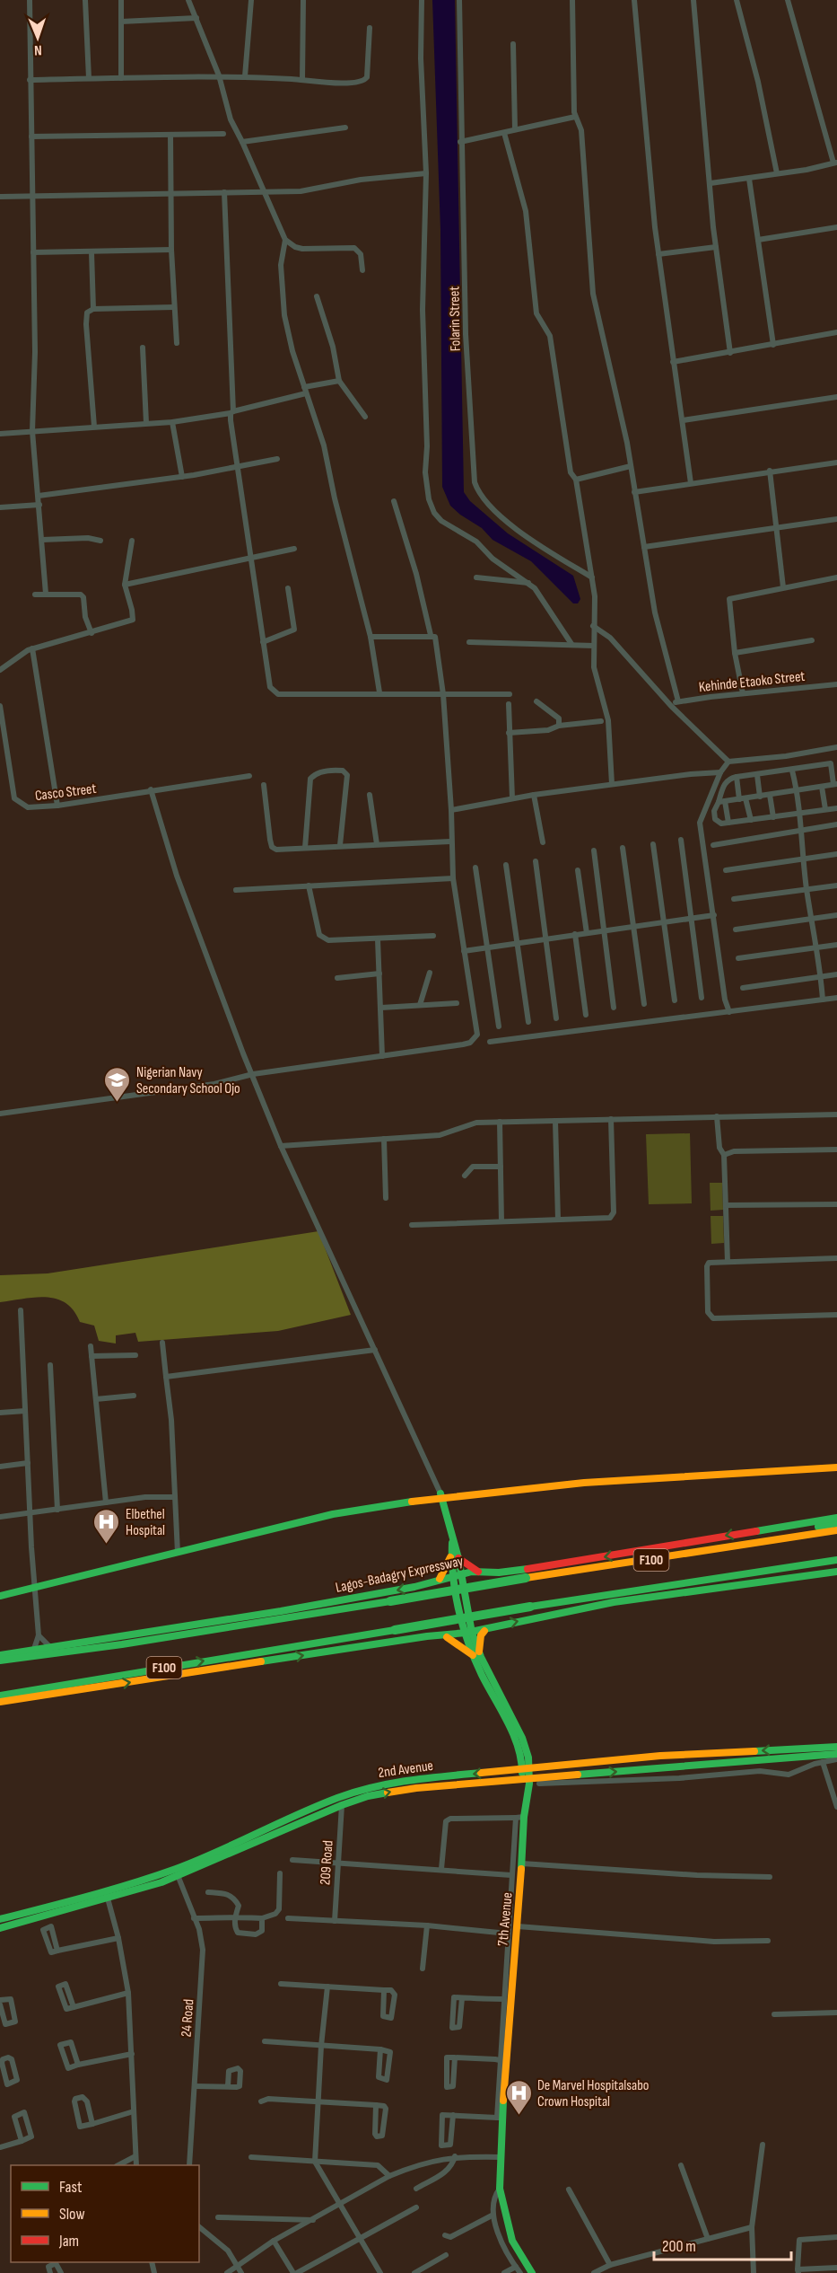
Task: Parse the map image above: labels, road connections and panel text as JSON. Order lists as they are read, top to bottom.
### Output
{
  "streets": {
    "main road": [
      "F100",
      "Lagos-Badagry Expressway",
      "2nd Avenue",
      "7th Avenue"
    ],
    "street": [
      "Folarin Street",
      "Kehinde Etaoko Street",
      "Casco Street",
      "209 Road",
      "24 Road"
    ]
  },
  "crossings": [
    ["2nd Avenue", "209 Road"],
    ["2nd Avenue", "7th Avenue"],
    ["2nd Avenue", "24 Road"]
  ],
  "places": {
    "school or university": ["Nigerian Navy Secondary School Ojo"],
    "hospital": ["Elbethel Hospital", "De Marvel Hospitalsabo Crown Hospital"]
  },
  "legend": ["Fast", "Slow", "Jam"],
  "scale_bar": "200 m",
  "north": "bottom"
}
